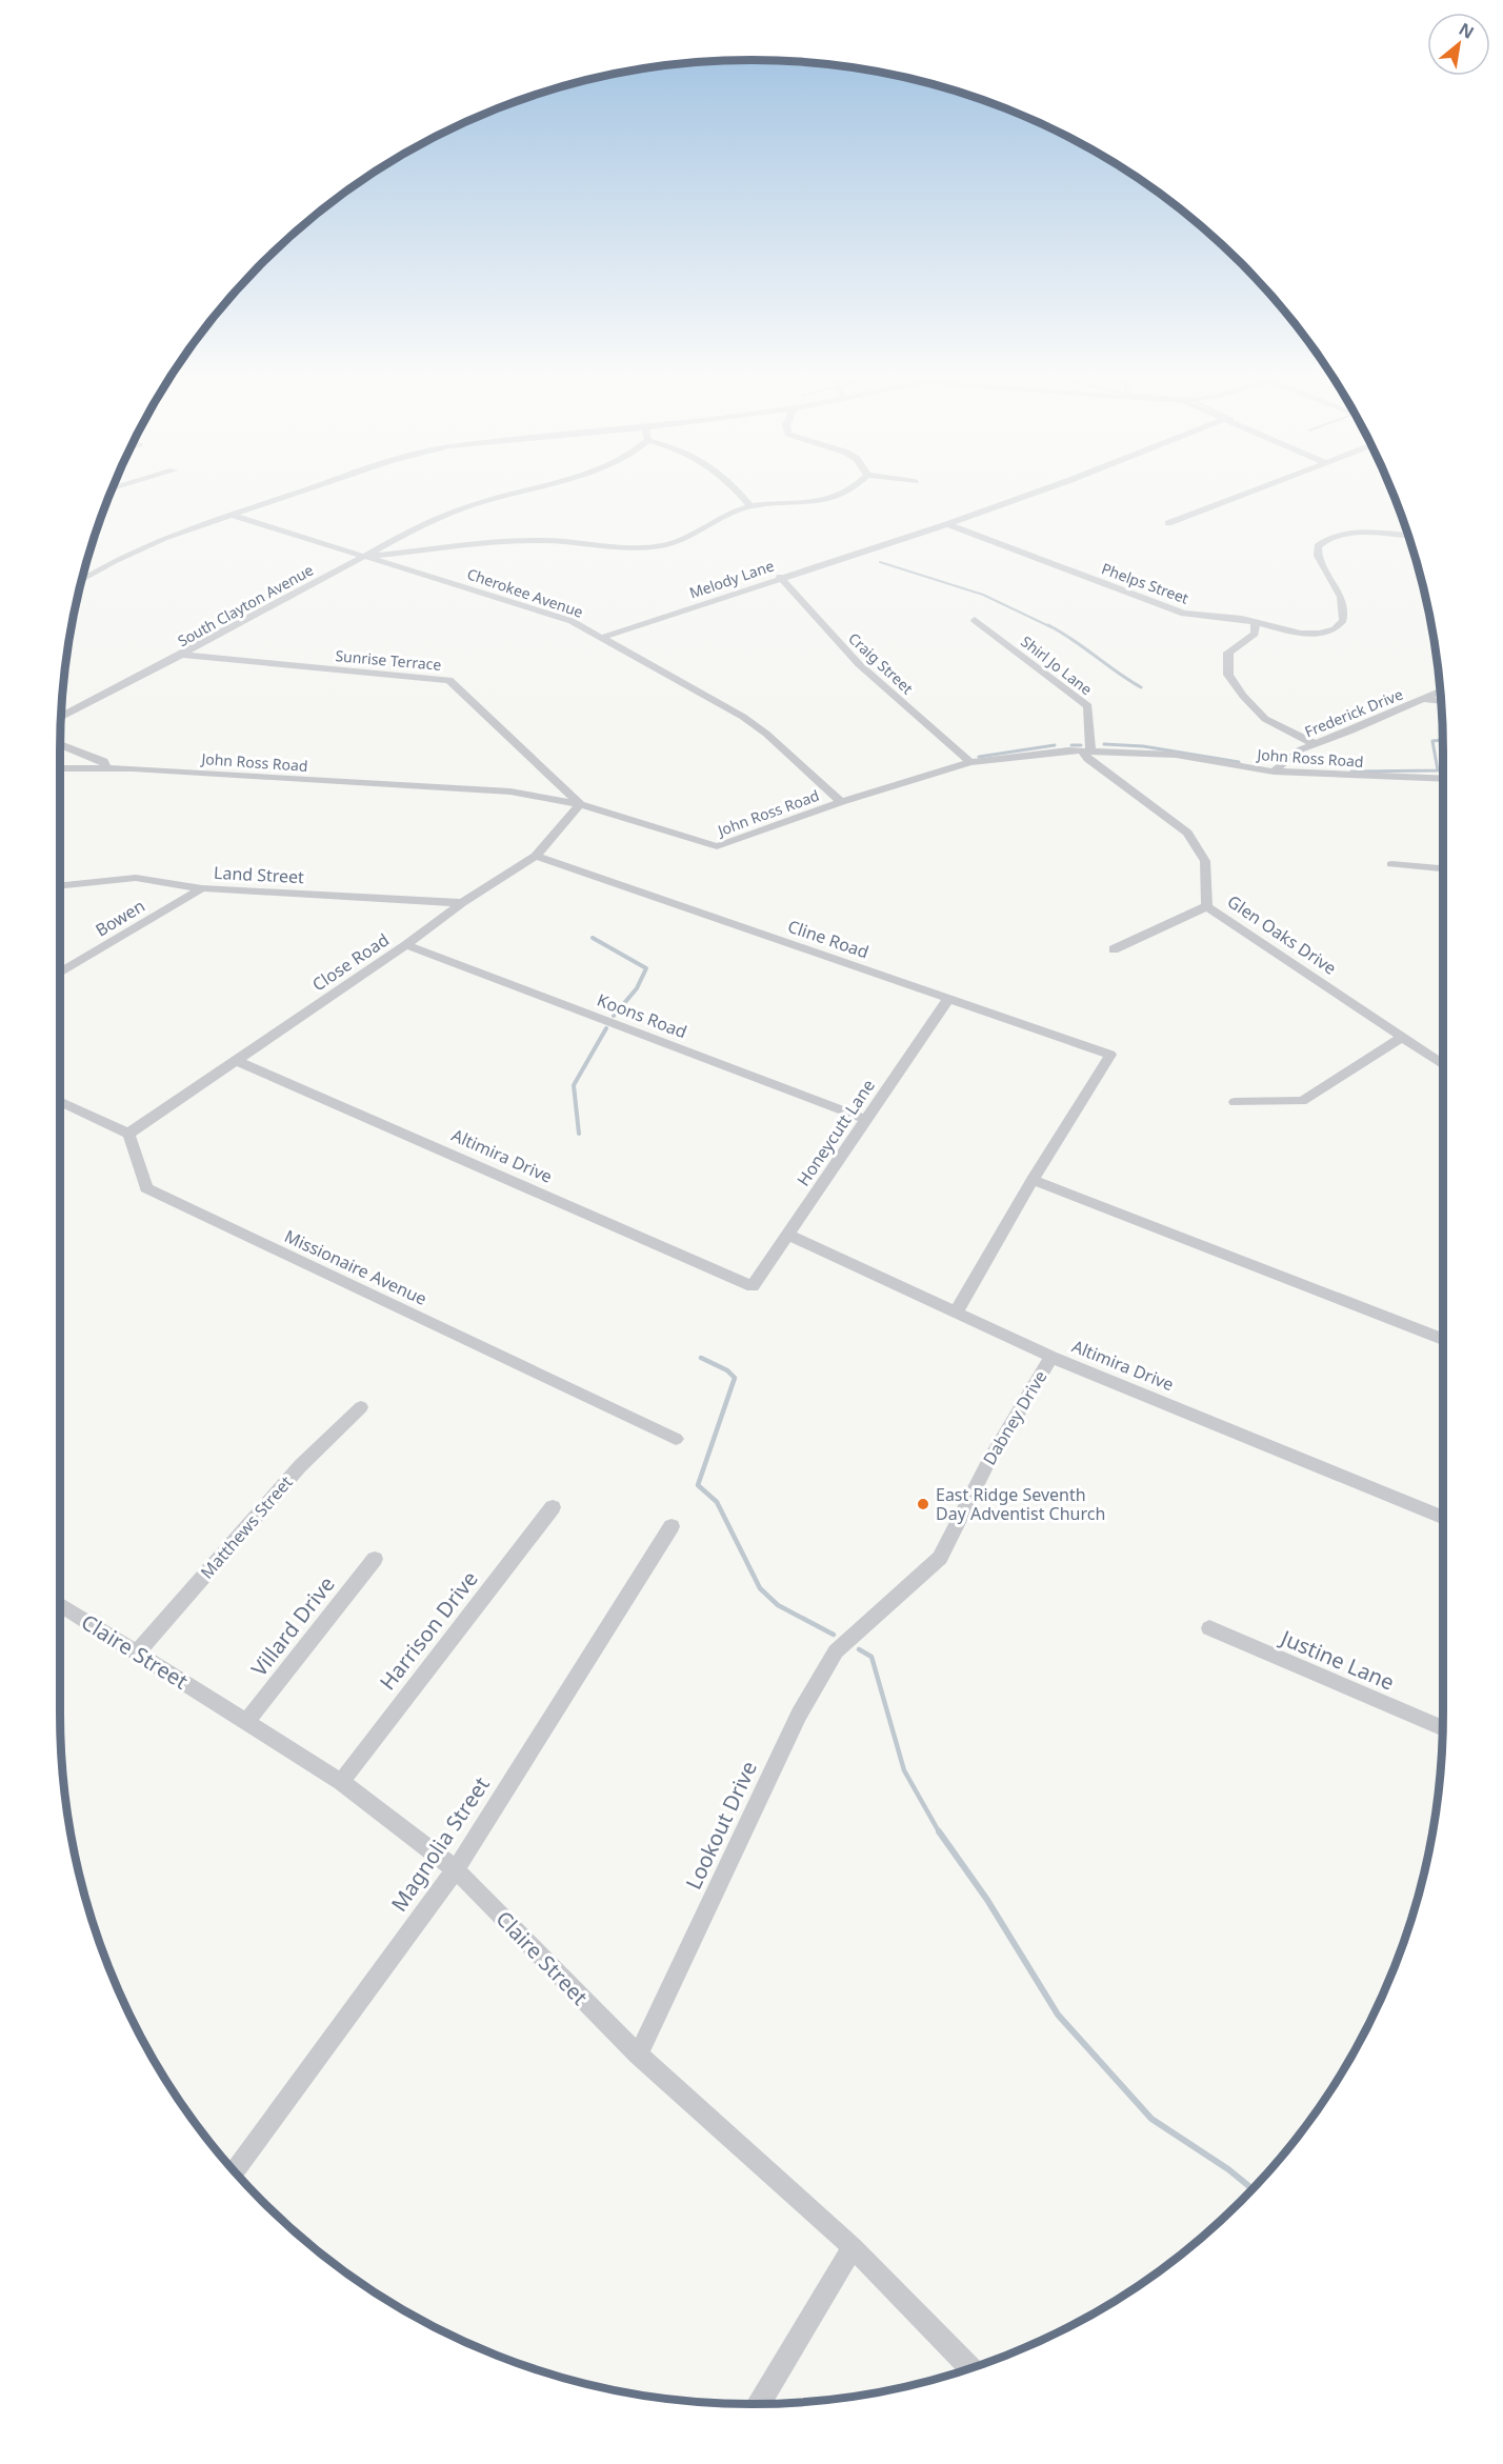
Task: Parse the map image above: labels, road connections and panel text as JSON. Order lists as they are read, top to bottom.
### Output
{
  "streets": {
    "street": [
      "Melody Lane",
      "Phelps Street",
      "Cherokee Avenue",
      "South Clayton Avenue",
      "Sunrise Terrace",
      "Craig Street",
      "Shirl Jo Lane",
      "Frederick Drive",
      "John Ross Road",
      "Land Street",
      "Bowen",
      "Glen Oaks Drive",
      "Cline Road",
      "Close Road",
      "Koons Road",
      "Honeycutt Lane",
      "Altimira Drive",
      "Missionaire Avenue",
      "Dabney Drive",
      "Matthews Street",
      "Villard Drive",
      "Harrison Drive",
      "Claire Street",
      "Justine Lane",
      "Lookout Drive",
      "Magnolia Street"
    ]
  },
  "crossings": [
    ["Melody Lane", "Phelps Street"],
    ["Melody Lane", "Cherokee Avenue"],
    ["Melody Lane", "Craig Street"],
    ["Cherokee Avenue", "South Clayton Avenue"],
    ["Cherokee Avenue", "John Ross Road"],
    ["South Clayton Avenue", "Sunrise Terrace"],
    ["Sunrise Terrace", "John Ross Road"],
    ["Sunrise Terrace", "Close Road"],
    ["Craig Street", "John Ross Road"],
    ["Shirl Jo Lane", "John Ross Road"],
    ["Shirl Jo Lane", "Glen Oaks Drive"],
    ["Frederick Drive", "John Ross Road"],
    ["John Ross Road", "Glen Oaks Drive"],
    ["John Ross Road", "Close Road"],
    ["Land Street", "Bowen"],
    ["Land Street", "Close Road"],
    ["Cline Road", "Close Road"],
    ["Cline Road", "Honeycutt Lane"],
    ["Close Road", "Koons Road"],
    ["Close Road", "Altimira Drive"],
    ["Close Road", "Missionaire Avenue"],
    ["Koons Road", "Honeycutt Lane"],
    ["Honeycutt Lane", "Altimira Drive"],
    ["Altimira Drive", "Dabney Drive"],
    ["Dabney Drive", "Lookout Drive"],
    ["Matthews Street", "Claire Street"],
    ["Villard Drive", "Claire Street"],
    ["Harrison Drive", "Claire Street"],
    ["Claire Street", "Lookout Drive"],
    ["Claire Street", "Magnolia Street"]
  ],
  "places": ["East Ridge Seventh Day Adventist Church"],
  "north": "top right"
}
